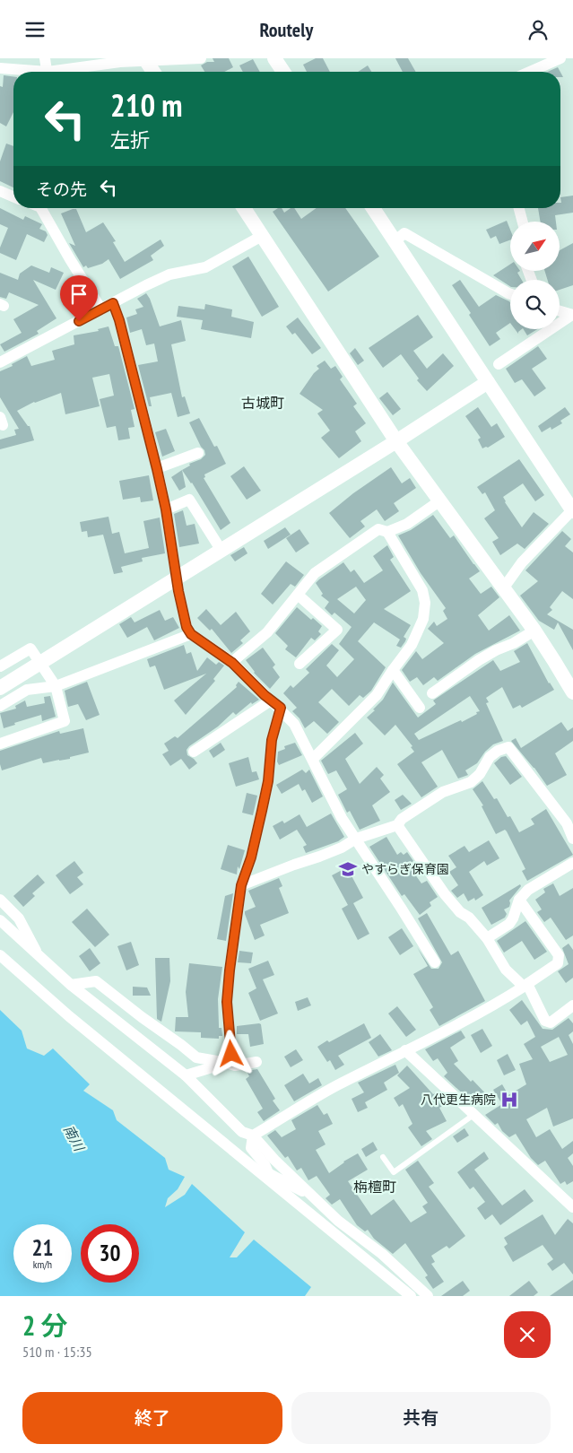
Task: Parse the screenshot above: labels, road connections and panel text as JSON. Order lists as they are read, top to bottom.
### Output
{
  "districts": ["古城町", "栴檀町"],
  "water": ["南川"],
  "places": {
    "school or university": ["やすらぎ保育園"],
    "hospital": ["八代更生病院"]
  },
  "north": "top right",
  "page": {
    "header": "Routely",
    "turn": ["210 m", "左折"],
    "then": "その先",
    "speed": "21 km/h",
    "limit": "30",
    "heading": ["2 分", "510 m · 15:35"],
    "buttons": ["終了", "共有"]
  }
}
